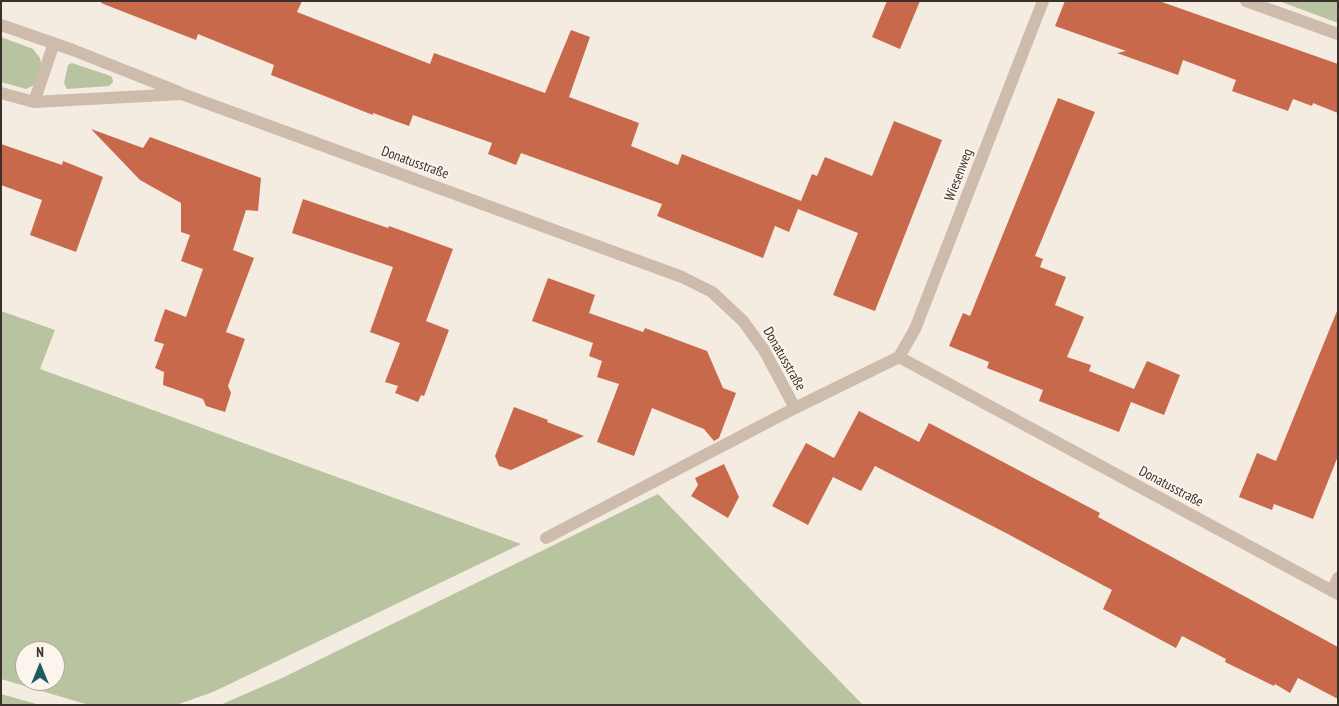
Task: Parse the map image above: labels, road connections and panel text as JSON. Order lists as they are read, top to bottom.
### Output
{
  "streets": {
    "street": ["Donatusstraße", "Wiesenweg"]
  },
  "crossings": [
    ["Donatusstraße", "Wiesenweg"]
  ],
  "north": "top"
}
